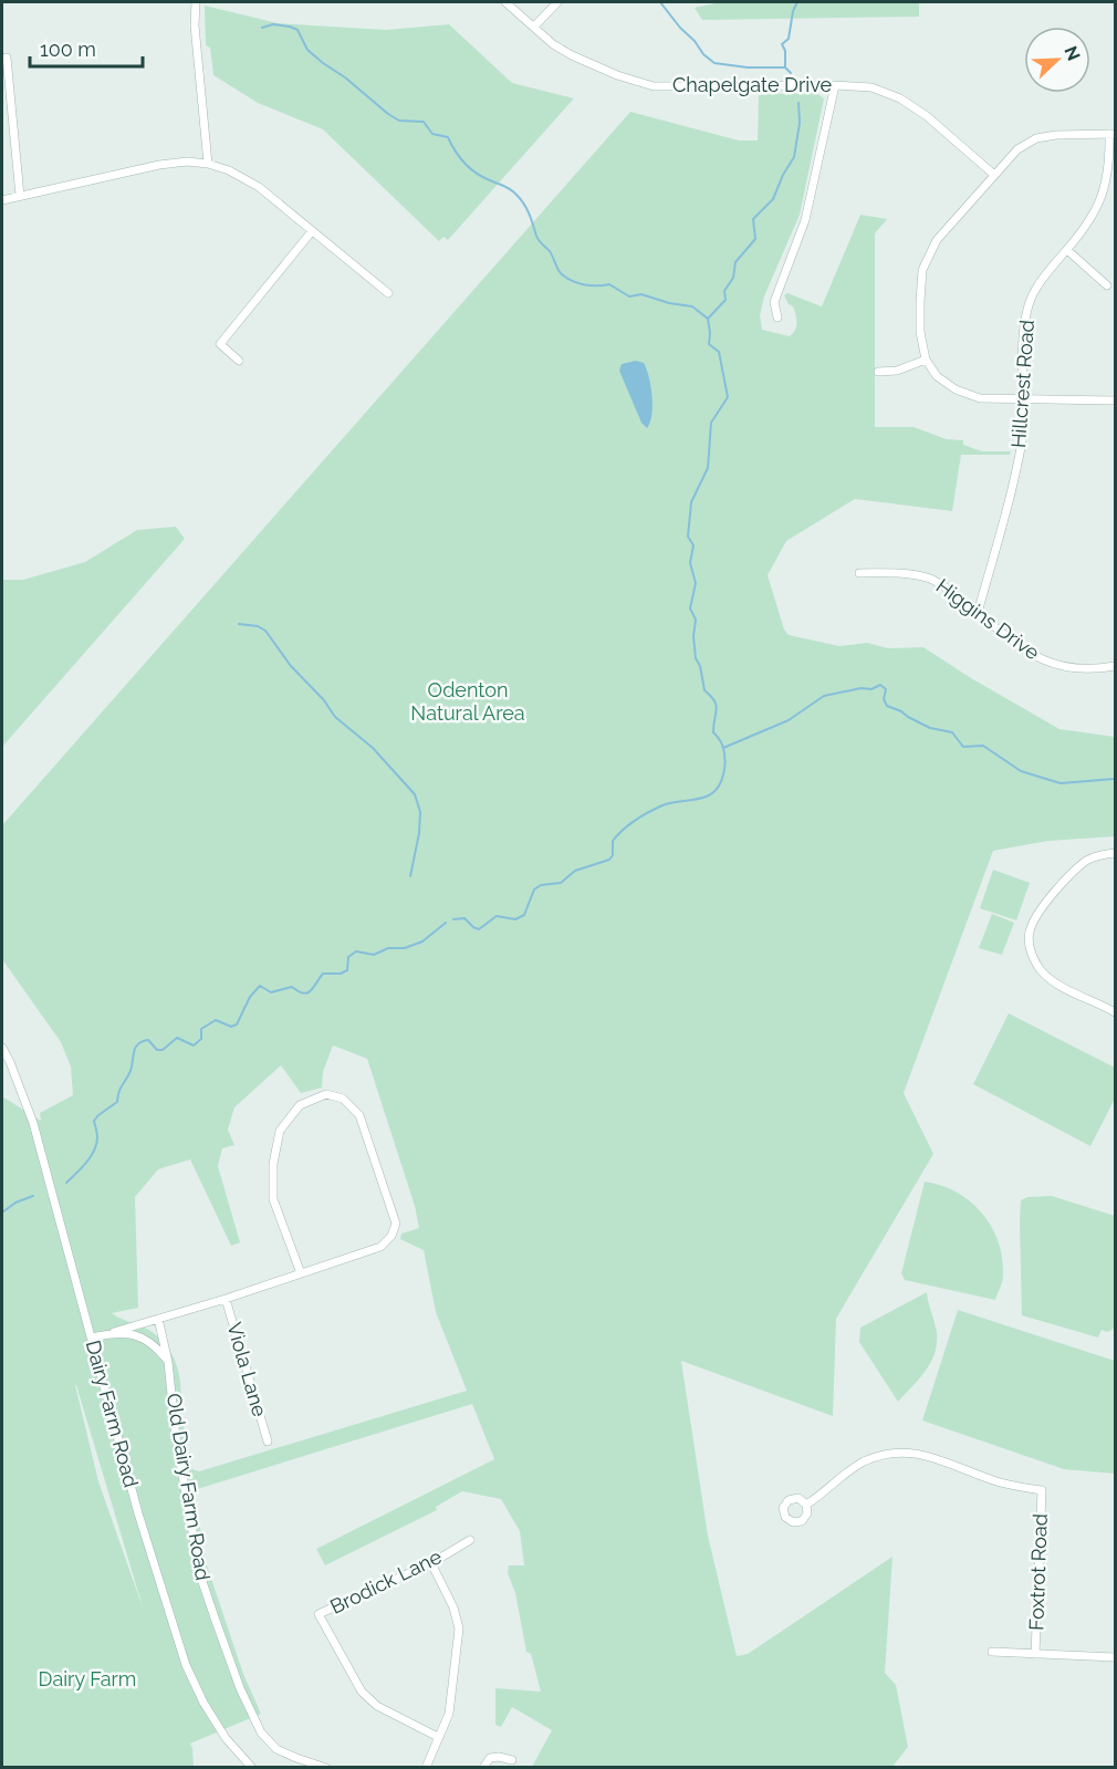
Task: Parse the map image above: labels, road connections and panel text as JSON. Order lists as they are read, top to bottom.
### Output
{
  "streets": {
    "street": [
      "Chapelgate Drive",
      "Hillcrest Road",
      "Higgins Drive",
      "Viola Lane",
      "Dairy Farm Road",
      "Old Dairy Farm Road",
      "Foxtrot Road",
      "Brodick Lane"
    ]
  },
  "crossings": [
    ["Hillcrest Road", "Higgins Drive"]
  ],
  "parks": ["Odenton Natural Area", "Dairy Farm"],
  "scale_bar": "100 m",
  "north": "top right"
}
